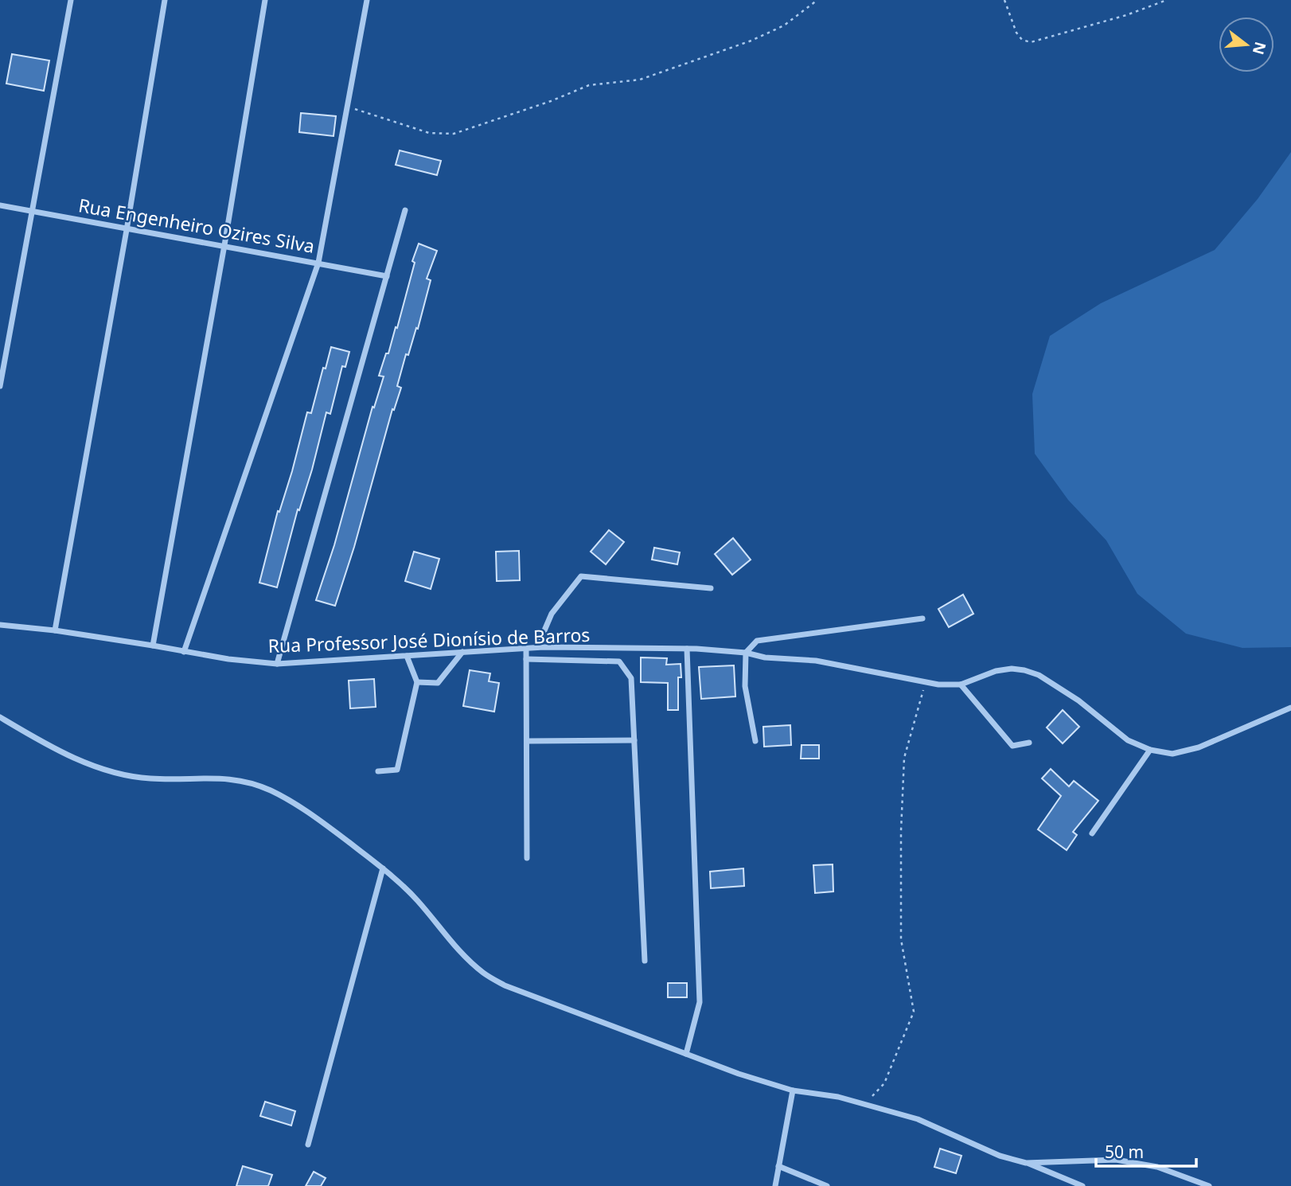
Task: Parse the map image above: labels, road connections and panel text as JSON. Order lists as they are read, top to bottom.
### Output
{
  "streets": {
    "street": ["Rua Engenheiro Ozires Silva", "Rua Professor José Dionísio de Barros"]
  },
  "scale_bar": "50 m",
  "north": "right"
}
